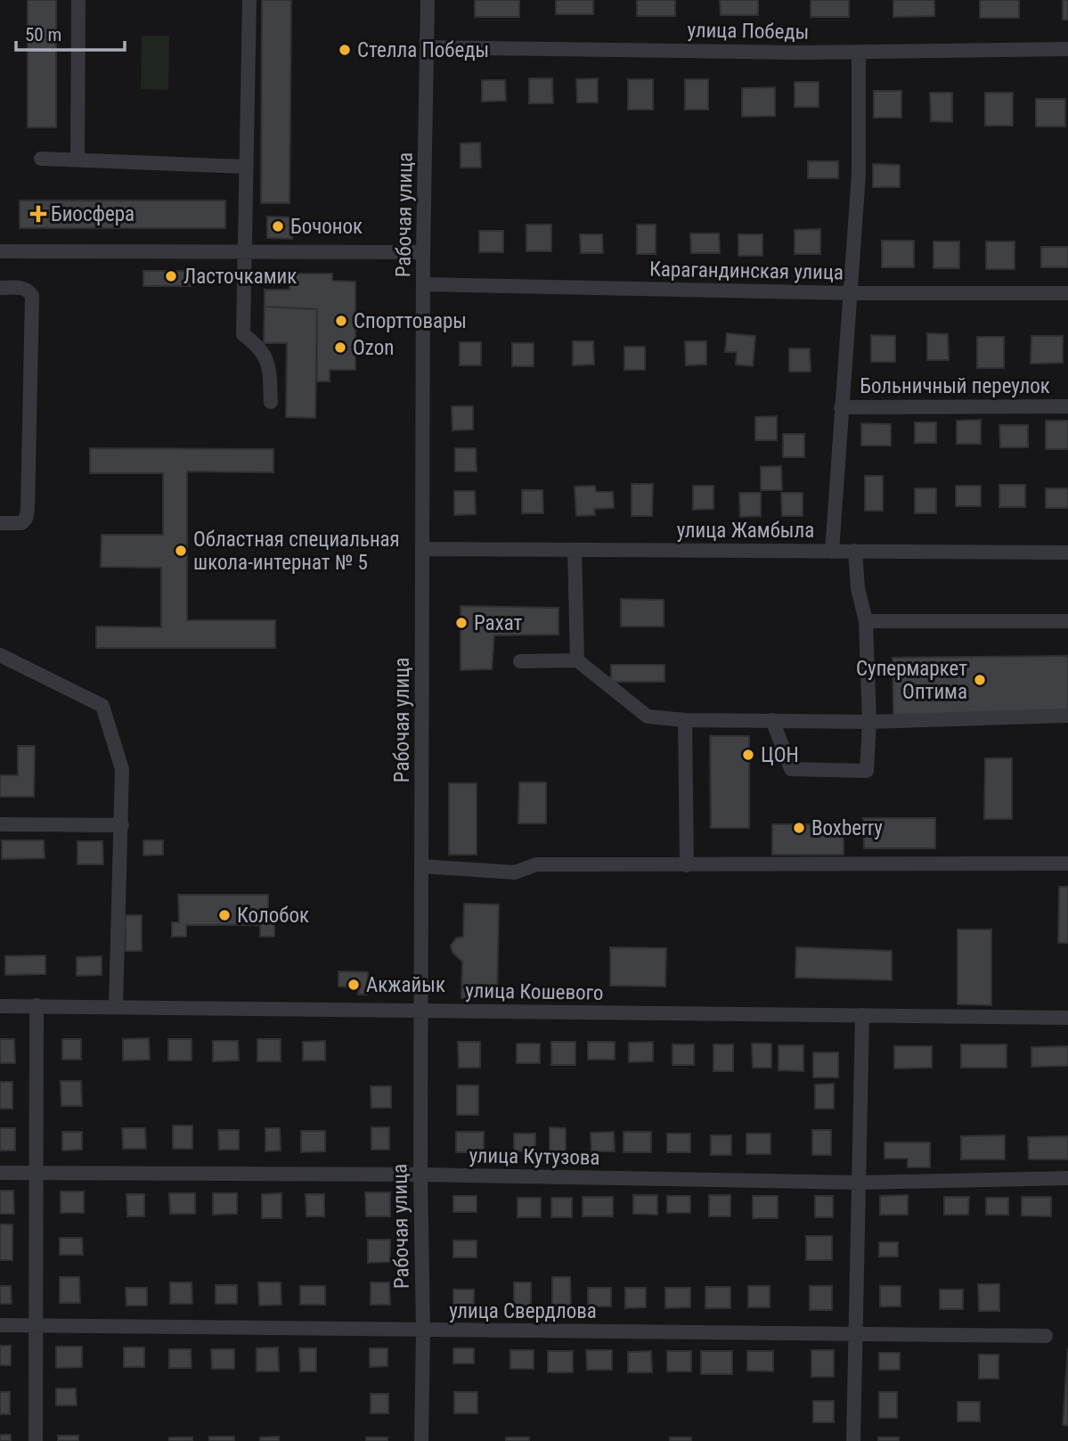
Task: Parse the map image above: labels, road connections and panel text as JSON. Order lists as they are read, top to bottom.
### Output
{
  "streets": {
    "street": [
      "улица Победы",
      "Рабочая улица",
      "Карагандинская улица",
      "Больничный переулок",
      "улица Жамбыла",
      "улица Кошевого",
      "улица Кутузова",
      "улица Свердлова"
    ]
  },
  "crossings": [
    ["улица Победы", "Рабочая улица"],
    ["Рабочая улица", "Карагандинская улица"],
    ["Рабочая улица", "улица Жамбыла"],
    ["Рабочая улица", "улица Кошевого"],
    ["Рабочая улица", "улица Кутузова"],
    ["Рабочая улица", "улица Свердлова"]
  ],
  "places": {
    "other": [
      "Стелла Победы",
      "Бочонок",
      "Ласточкамик",
      "Спорттовары",
      "Ozon",
      "Областная специальная школа-интернат № 5",
      "Рахат",
      "Супермаркет Оптима",
      "ЦОН",
      "Boxberry",
      "Колобок",
      "Акжайык"
    ],
    "health": ["Биосфера"]
  },
  "scale_bar": "50 m"
}
